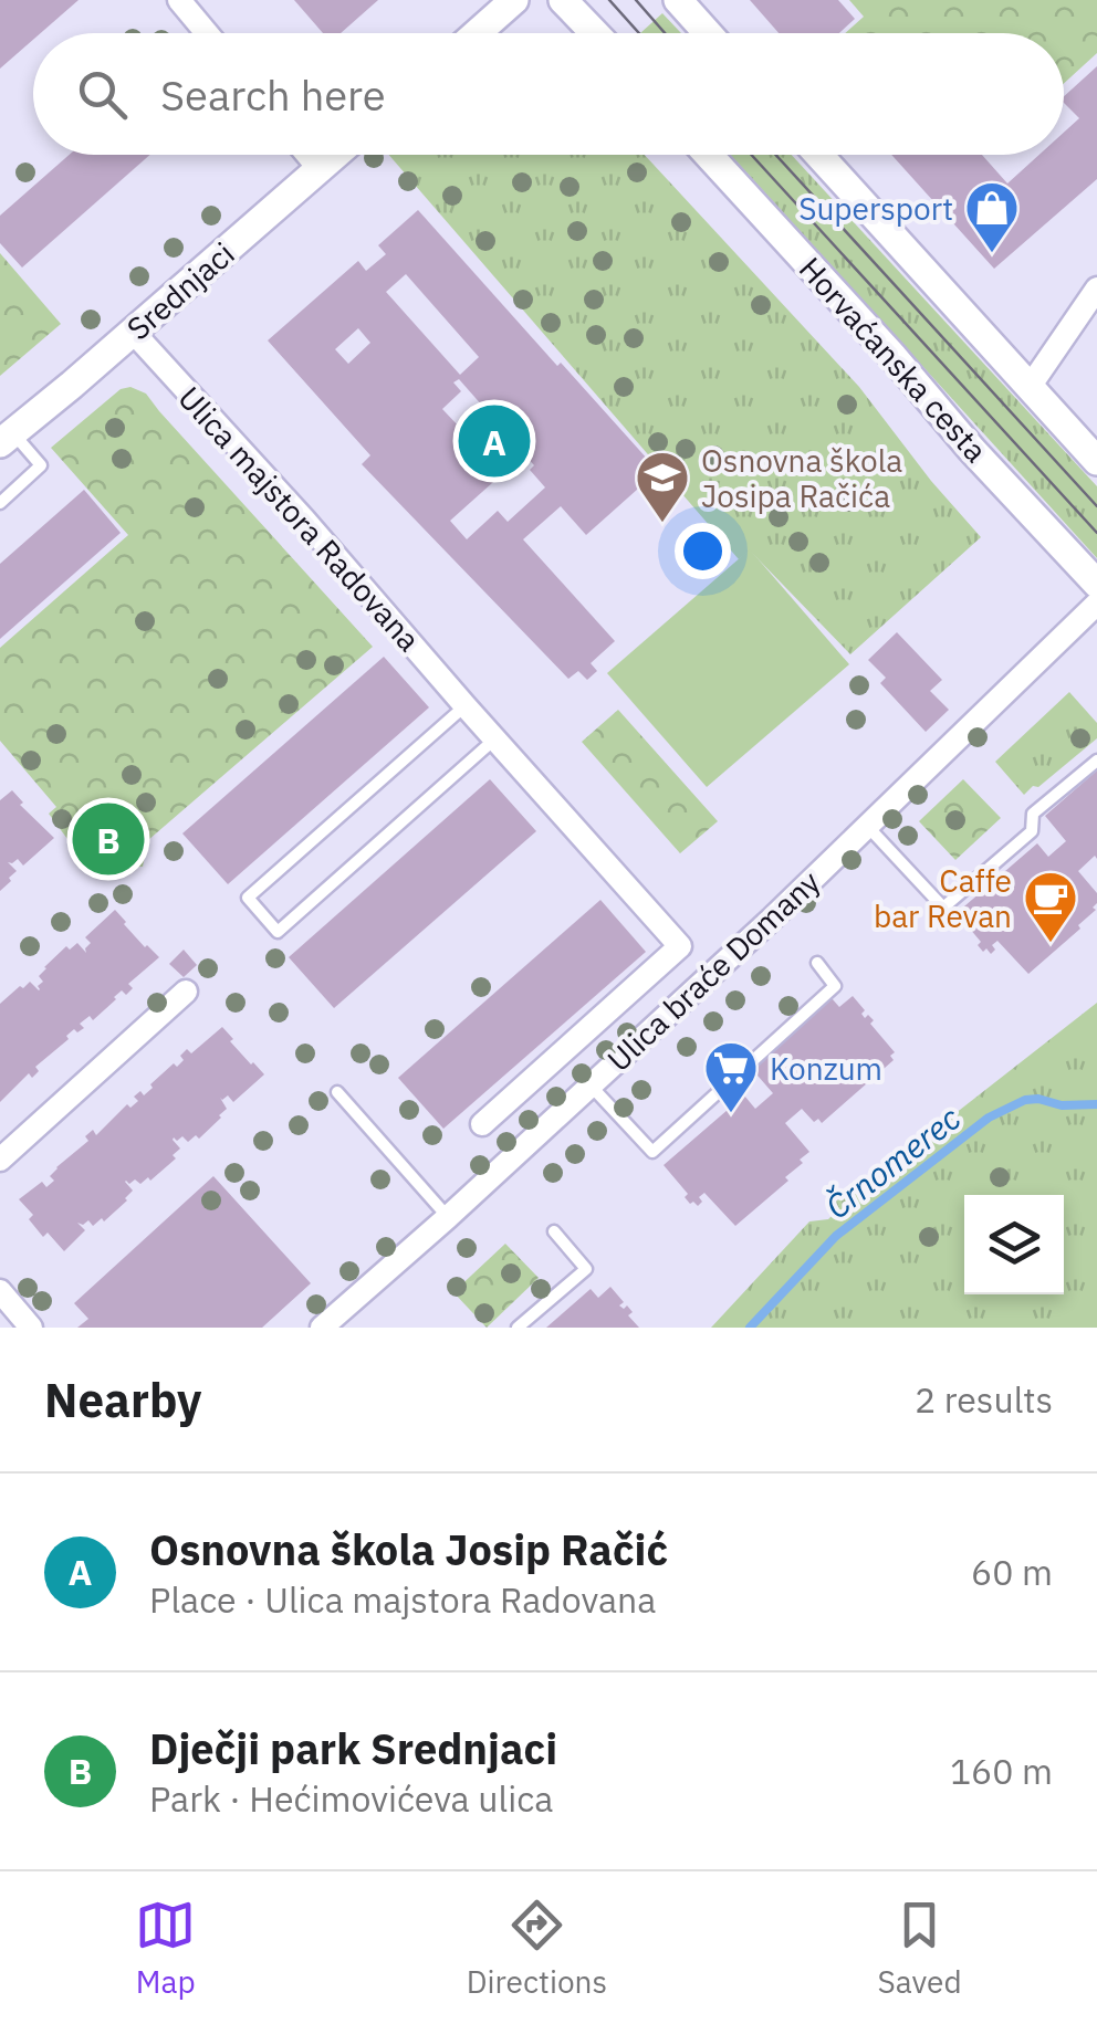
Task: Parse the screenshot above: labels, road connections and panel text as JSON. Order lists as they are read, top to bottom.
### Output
{
  "streets": {
    "street": [
      "Srednjaci",
      "Horvaćanska cesta",
      "Ulica majstora Radovana",
      "Ulica braće Domany"
    ]
  },
  "crossings": [
    ["Srednjaci", "Ulica majstora Radovana"]
  ],
  "water": ["Črnomerec"],
  "places": {
    "shop": ["Supersport"],
    "school or university": ["Osnovna škola Josipa Račića"],
    "cafe": ["Caffe bar Revan"],
    "supermarket": ["Konzum"]
  },
  "page": {
    "search": "Search here",
    "pins": ["A", "B"],
    "heading": ["Nearby", "2 results"],
    "list": [
      {
        "mark": "A",
        "name": "Osnovna škola Josip Račić",
        "note": "Place · Ulica majstora Radovana",
        "value": "60 m"
      },
      {
        "mark": "B",
        "name": "Dječji park Srednjaci",
        "note": "Park · Hećimovićeva ulica",
        "value": "160 m"
      }
    ],
    "nav": ["Map", "Directions", "Saved"]
  }
}
